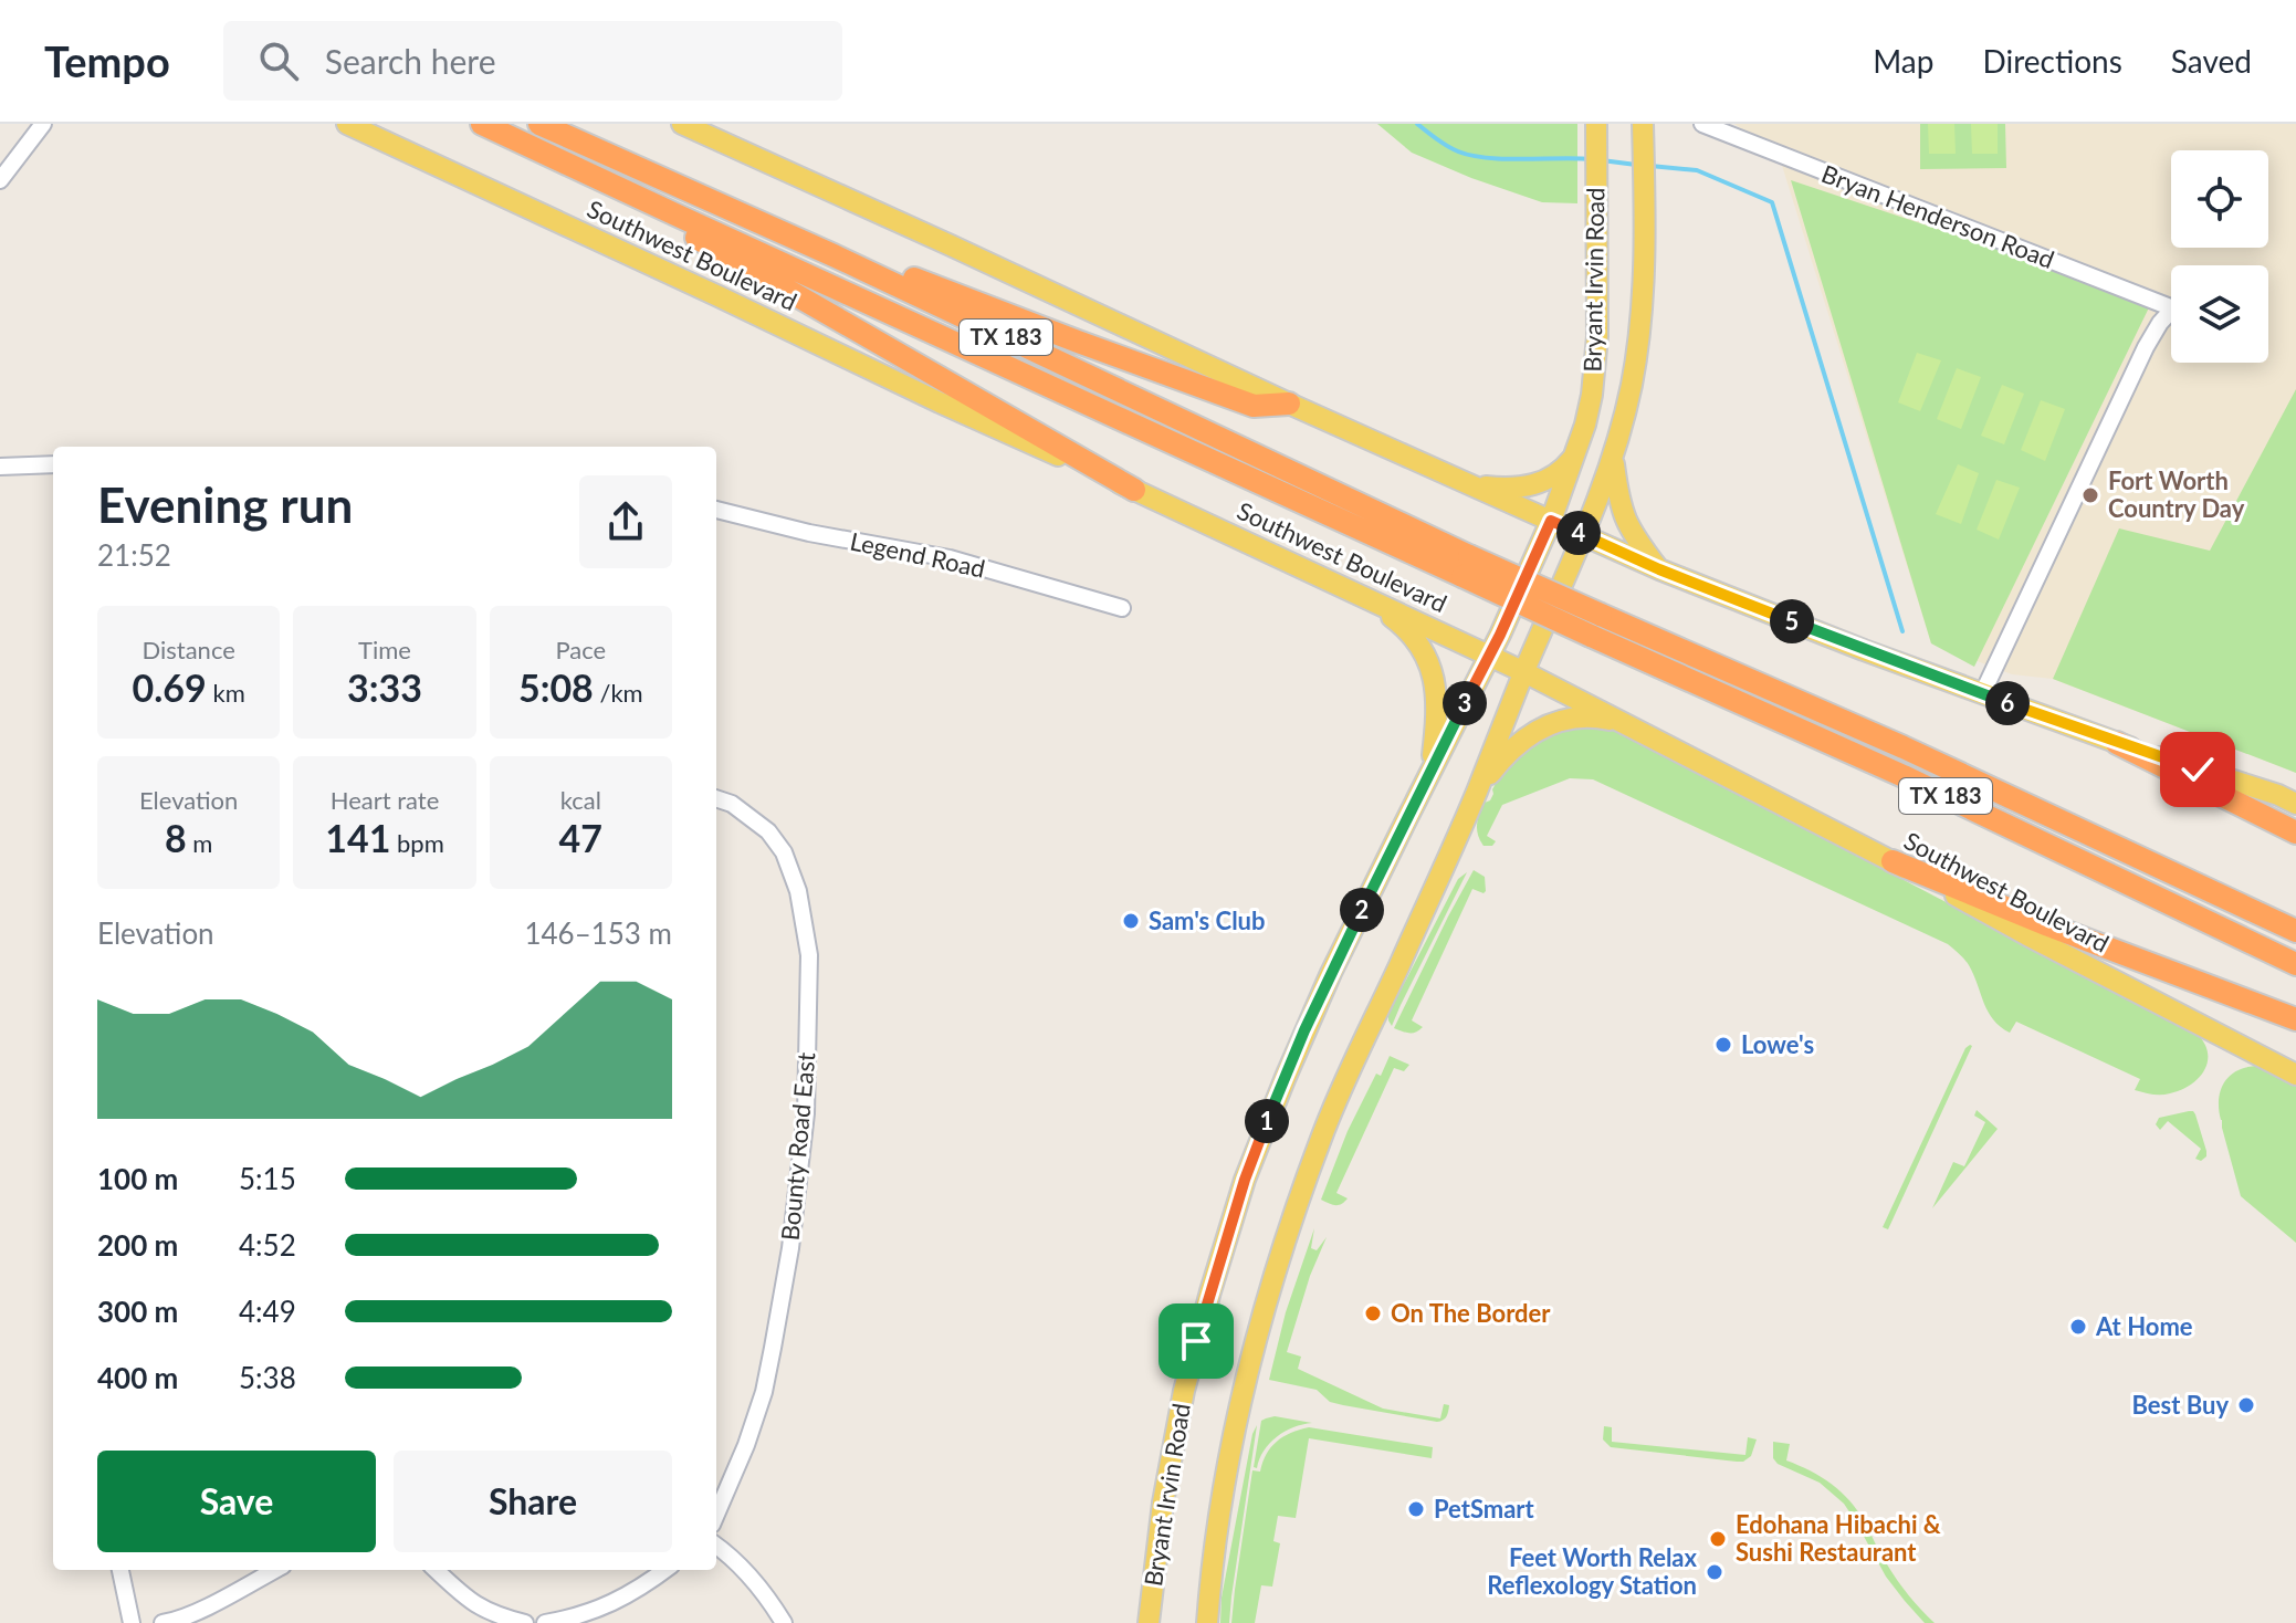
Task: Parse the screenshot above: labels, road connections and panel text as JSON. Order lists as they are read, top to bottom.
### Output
{
  "streets": {
    "highway": ["Southwest Boulevard", "TX 183"],
    "main road": ["Bryant Irvin Road"],
    "street": ["Bryan Henderson Road", "Legend Road", "Bounty Road East"]
  },
  "crossings": [
    ["Southwest Boulevard", "Bryant Irvin Road"]
  ],
  "places": [
    "Fort Worth Country Day",
    "Sam's Club",
    "Lowe's",
    "On The Border",
    "At Home",
    "Best Buy",
    "PetSmart",
    "Edohana Hibachi & Sushi Restaurant",
    "Feet Worth Relax Reflexology Station"
  ],
  "page": {
    "header": "Tempo",
    "search": "Search here",
    "nav": ["Map", "Directions", "Saved"],
    "heading": ["Evening run", "21:52"],
    "pins": [
      "4",
      "5",
      "3",
      "6",
      "2",
      "1"
    ],
    "stats": [
      ["Distance", "0.69 km"],
      ["Time", "3:33"],
      ["Pace", "5:08 /km"],
      ["Elevation", "8 m"],
      ["Heart rate", "141 bpm"],
      ["kcal", "47"]
    ],
    "chart": ["Elevation", "146–153 m"],
    "list": [
      {
        "name": "100 m",
        "note": "5:15"
      },
      {
        "name": "200 m",
        "note": "4:52"
      },
      {
        "name": "300 m",
        "note": "4:49"
      },
      {
        "name": "400 m",
        "note": "5:38"
      }
    ],
    "buttons": ["Save", "Share"]
  }
}
